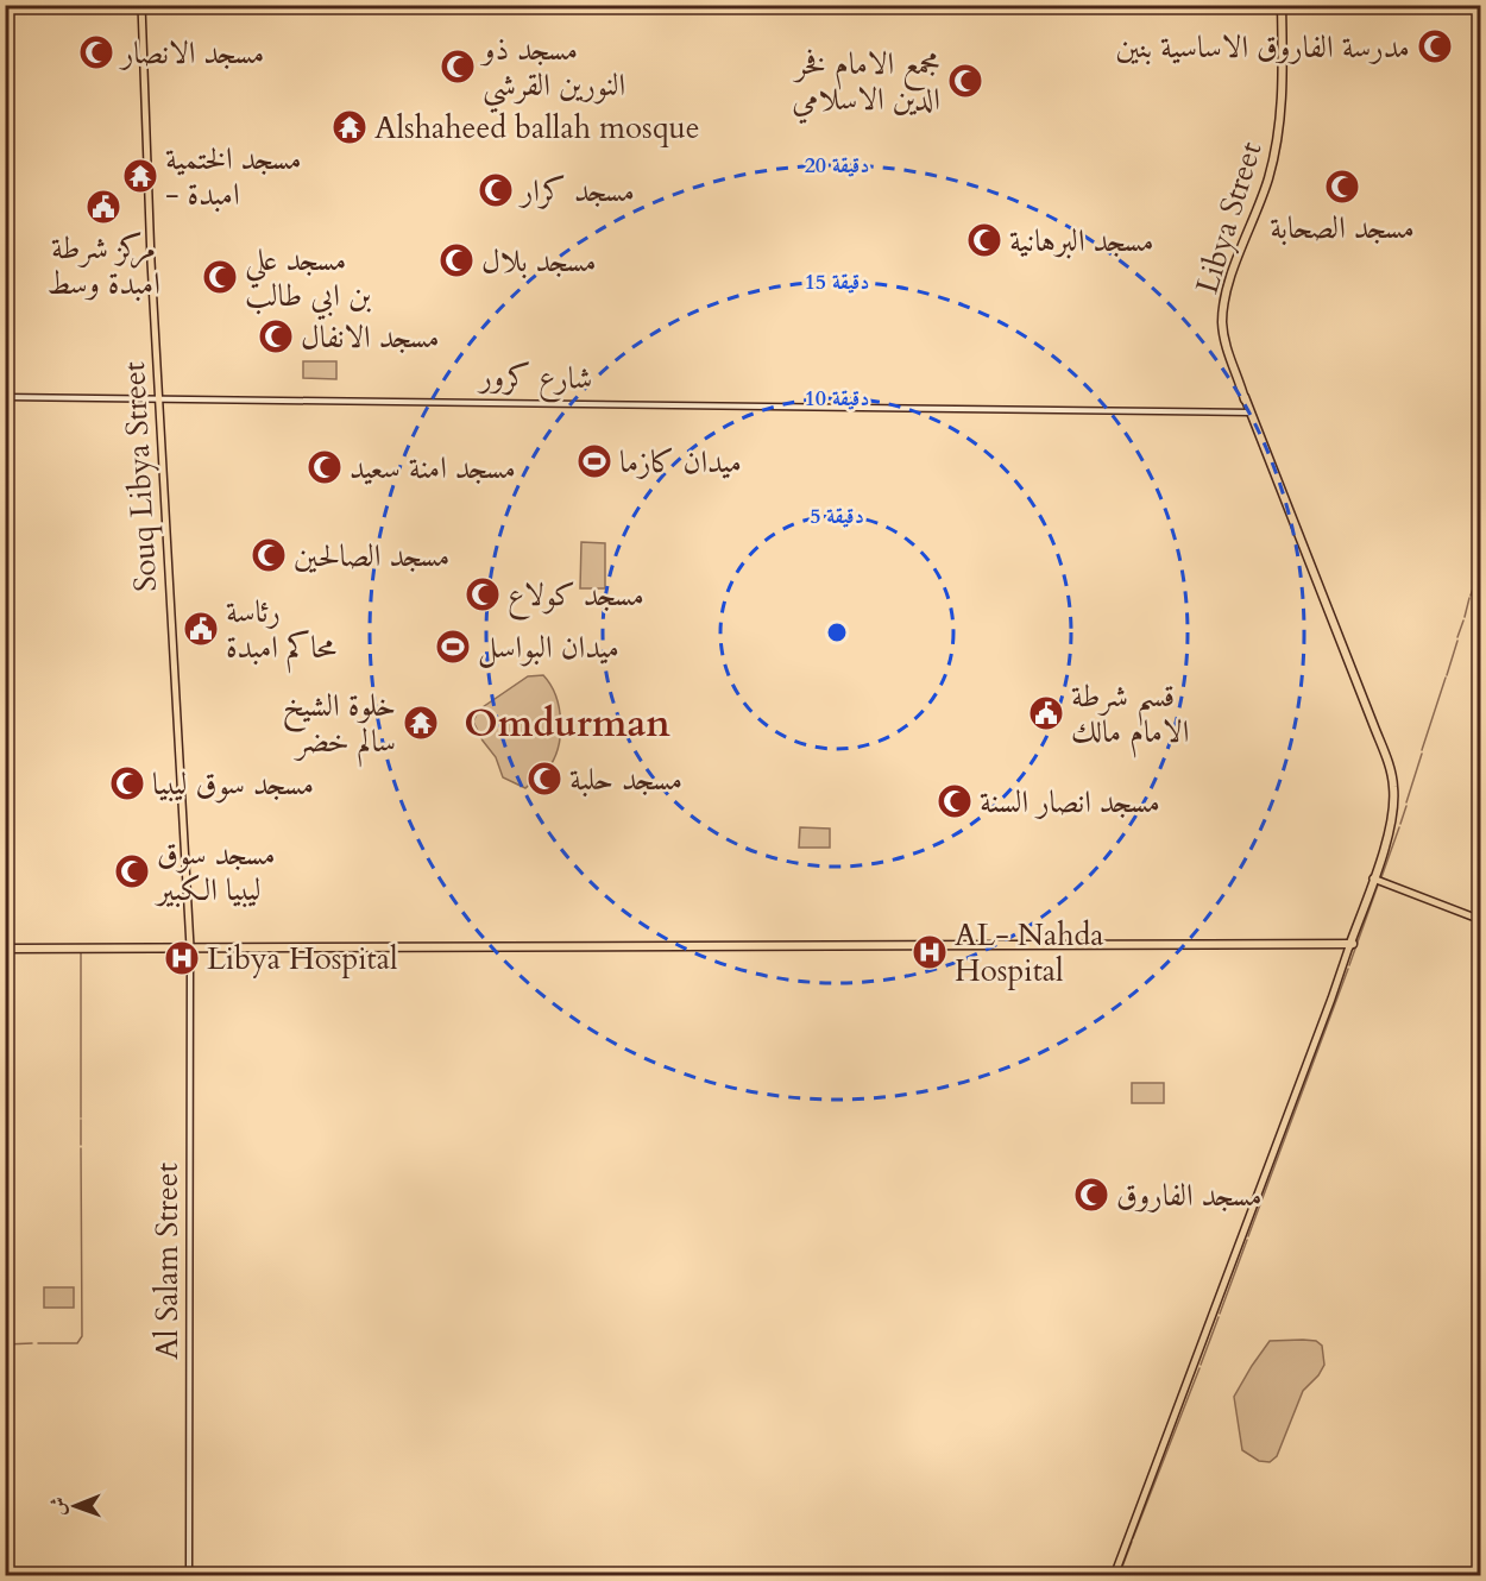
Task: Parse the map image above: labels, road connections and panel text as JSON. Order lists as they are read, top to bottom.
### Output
{
  "streets": {
    "highway": ["Libya Street"],
    "main road": ["شارع كرور", "Souq Libya Street", "Al Salam Street"]
  },
  "crossings": [
    ["Libya Street", "شارع كرور"],
    ["شارع كرور", "Souq Libya Street"],
    ["Souq Libya Street", "Al Salam Street"]
  ],
  "districts": ["Omdurman"],
  "places": {
    "mosque": [
      "مدرسة الفاروق الاساسية بنين",
      "مسجد الانصار",
      "مسجد ذو النورين القرشي",
      "مجمع الامام فخر الدين الاسلامي",
      "مسجد الصحابة",
      "مسجد كرار",
      "مسجد البرهانية",
      "مسجد بلال",
      "مسجد علي بن ابي طالب",
      "مسجد الانفال",
      "مسجد امنة سعيد",
      "مسجد الصالحين",
      "مسجد كولاع",
      "مسجد حلبة",
      "مسجد سوق ليبيا",
      "مسجد انصار السنة",
      "مسجد سوق ليبيا الكبير",
      "مسجد الفاروق"
    ],
    "temple": ["Alshaheed ballah mosque", "مسجد الختمية - امبدة", "خلوة الشيخ سالم خضر"],
    "public building": ["مركز شرطة امبدة وسط", "رئاسة محاكم امبدة", "قسم شرطة الامام مالك"],
    "sports": ["ميدان كازما", "ميدان البواسل"],
    "hospital": ["AL- Nahda Hospital", "Libya Hospital"]
  },
  "north": "left",
  "rings": [
    "20 دقيقة",
    "15 دقيقة",
    "10 دقيقة",
    "5 دقيقة"
  ]
}
